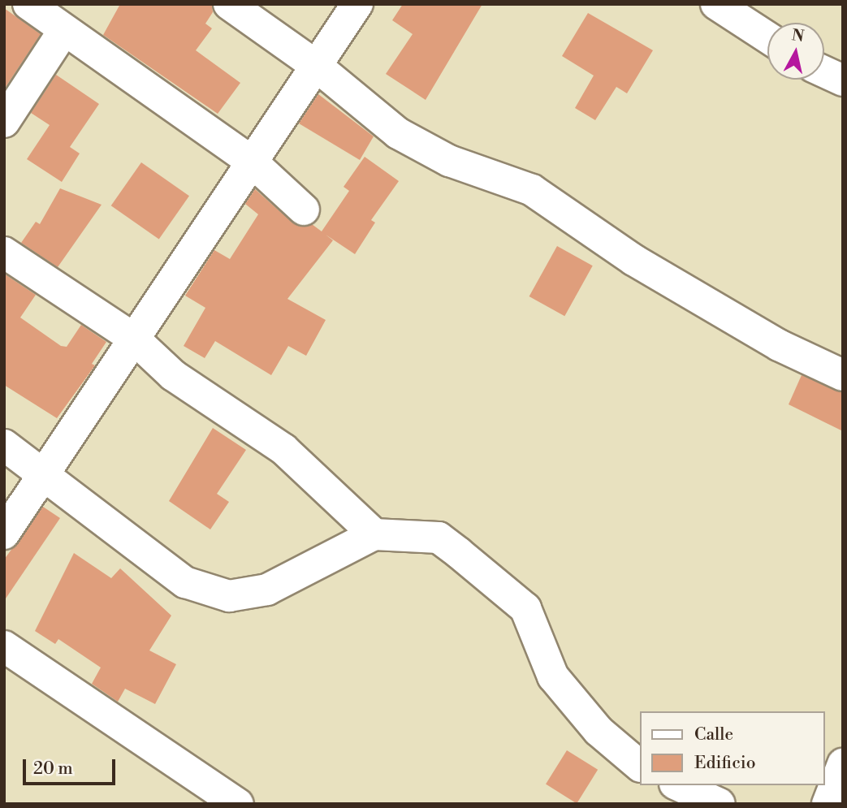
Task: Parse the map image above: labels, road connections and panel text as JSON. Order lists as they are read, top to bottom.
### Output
{
  "legend": ["Calle", "Edificio"],
  "scale_bar": "20 m",
  "north": "top"
}
